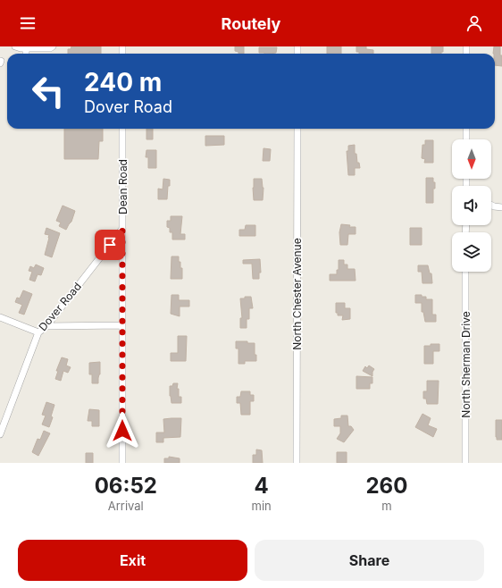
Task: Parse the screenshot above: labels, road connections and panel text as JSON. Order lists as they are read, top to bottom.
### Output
{
  "streets": {
    "street": [
      "Dean Road",
      "North Chester Avenue",
      "Dover Road",
      "North Sherman Drive"
    ]
  },
  "crossings": [
    ["Dean Road", "Dover Road"]
  ],
  "north": "bottom",
  "page": {
    "header": "Routely",
    "turn": ["240 m", "Dover Road"],
    "eta": [
      "06:52",
      "Arrival",
      "4",
      "min",
      "260",
      "m"
    ],
    "buttons": ["Exit", "Share"]
  }
}
